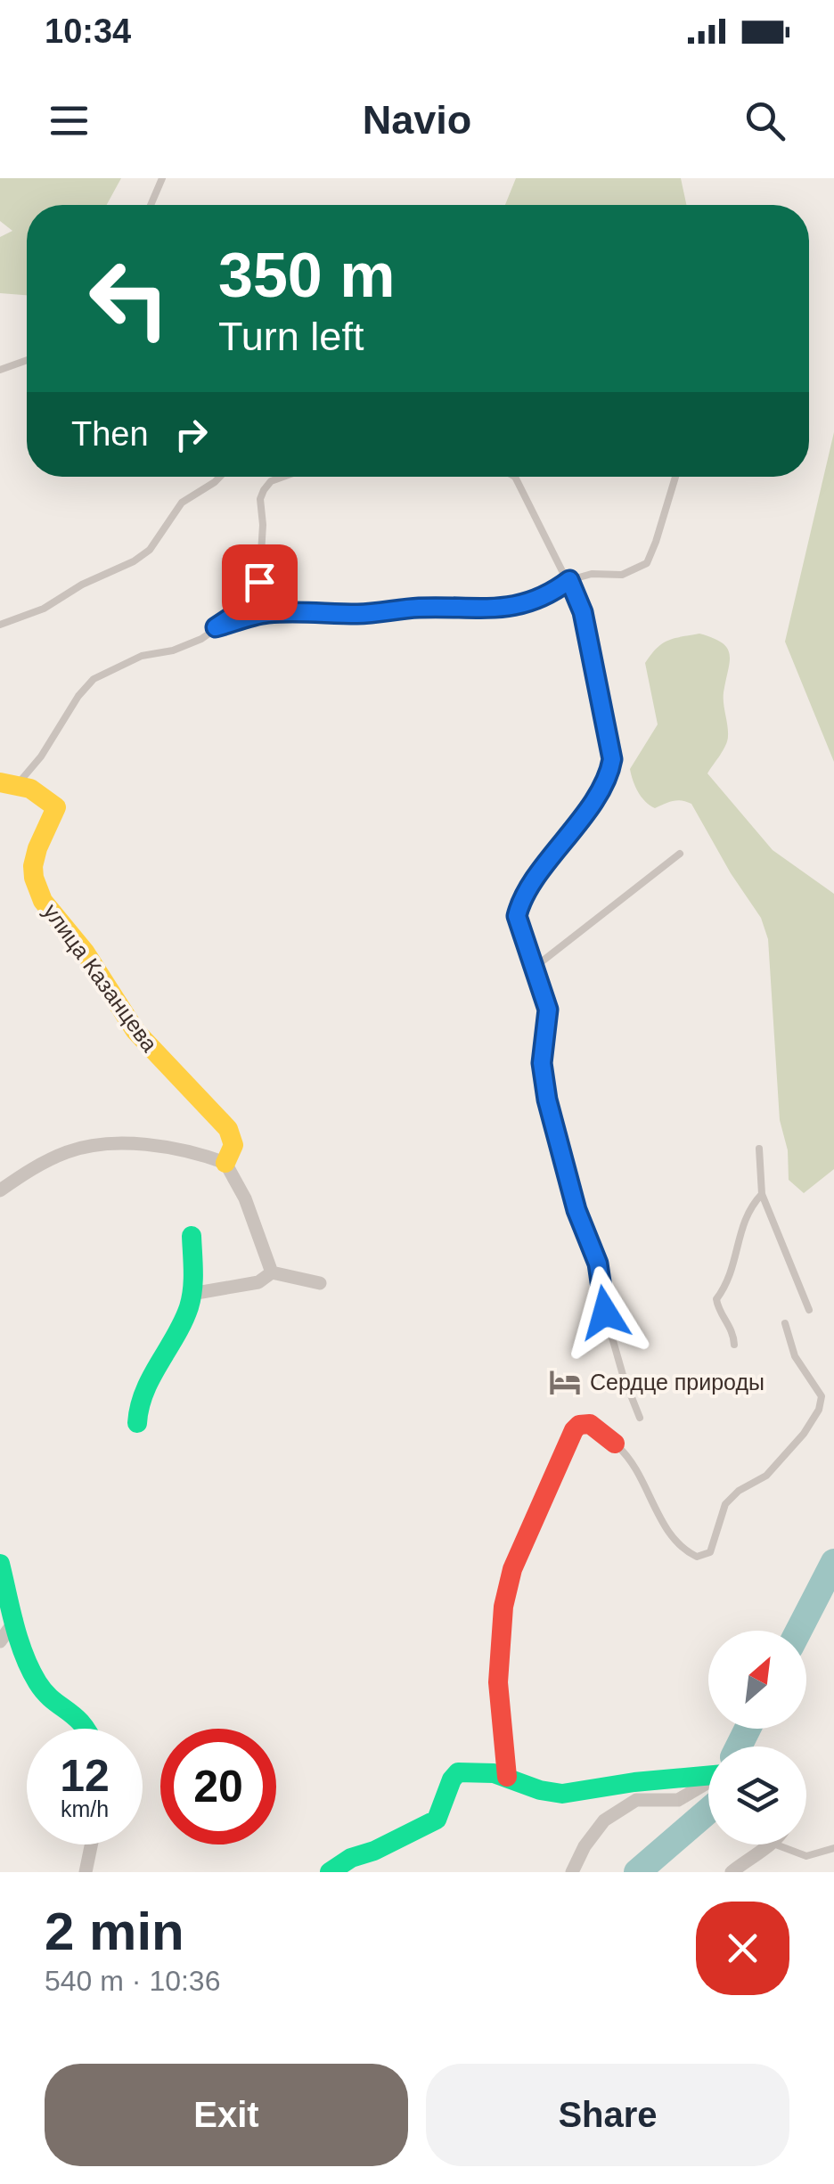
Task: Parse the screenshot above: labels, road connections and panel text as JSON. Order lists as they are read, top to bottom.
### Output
{
  "streets": {
    "street": ["улица Казанцева"]
  },
  "places": {
    "hotel": ["Сердце природы"]
  },
  "north": "top right",
  "page": {
    "status": "10:34",
    "header": "Navio",
    "turn": ["350 m", "Turn left"],
    "then": "Then",
    "speed": "12 km/h",
    "limit": "20",
    "heading": ["2 min", "540 m · 10:36"],
    "buttons": ["Exit", "Share"]
  }
}
